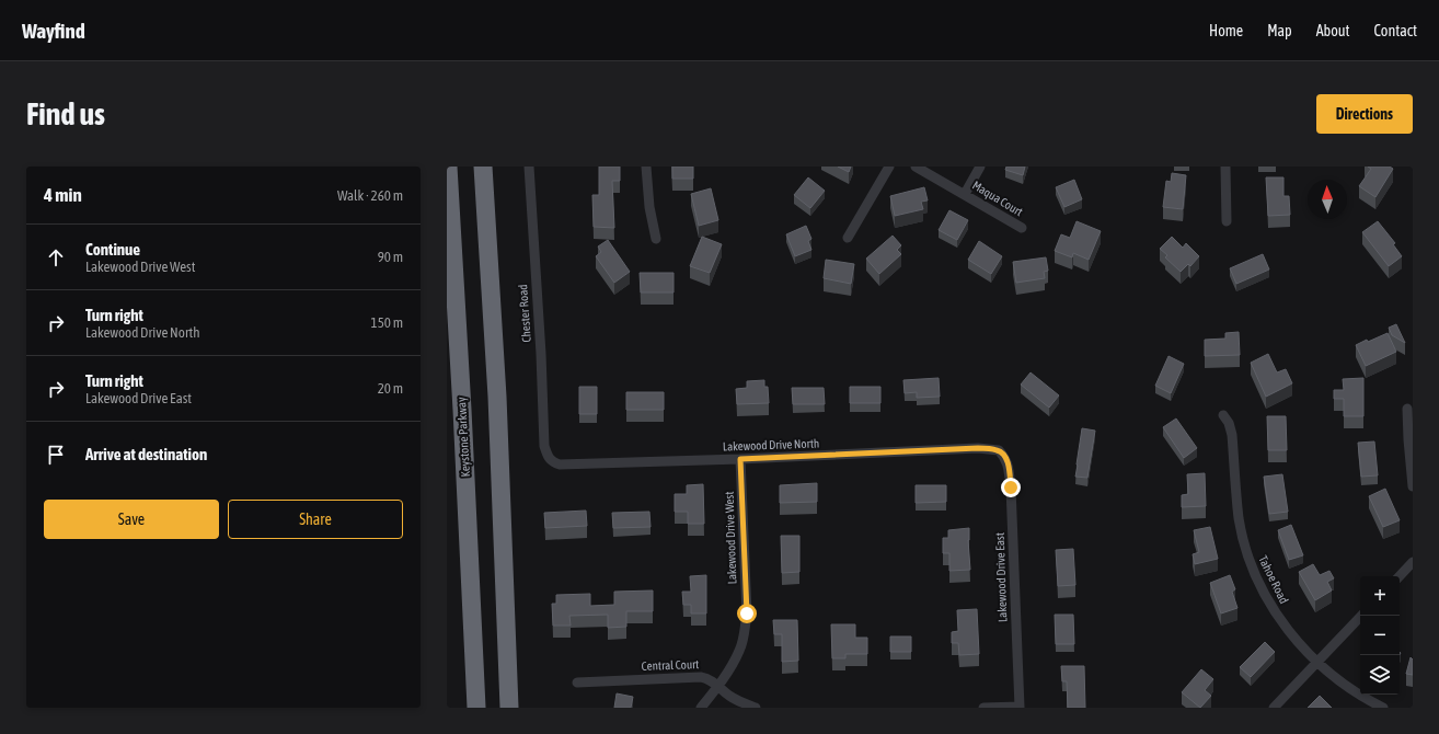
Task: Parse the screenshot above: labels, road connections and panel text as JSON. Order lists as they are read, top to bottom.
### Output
{
  "streets": {
    "highway": ["Keystone Parkway"],
    "street": [
      "Maqua Court",
      "Chester Road",
      "Lakewood Drive North",
      "Lakewood Drive West",
      "Lakewood Drive East",
      "Tahoe Road",
      "Central Court"
    ]
  },
  "crossings": [
    ["Chester Road", "Lakewood Drive North"],
    ["Lakewood Drive North", "Lakewood Drive West"],
    ["Lakewood Drive North", "Lakewood Drive East"],
    ["Lakewood Drive West", "Central Court"]
  ],
  "north": "top",
  "page": {
    "header": "Wayfind",
    "nav": [
      "Home",
      "Map",
      "About",
      "Contact"
    ],
    "buttons": [
      "Directions",
      ["Save", "Share"]
    ],
    "title": "Find us",
    "heading": ["4 min", "Walk · 260 m"],
    "list": [
      ["Continue", "Lakewood Drive West", "90 m"],
      ["Turn right", "Lakewood Drive North", "150 m"],
      ["Turn right", "Lakewood Drive East", "20 m"],
      "Arrive at destination"
    ],
    "map_buttons": ["+", "−"]
  }
}
